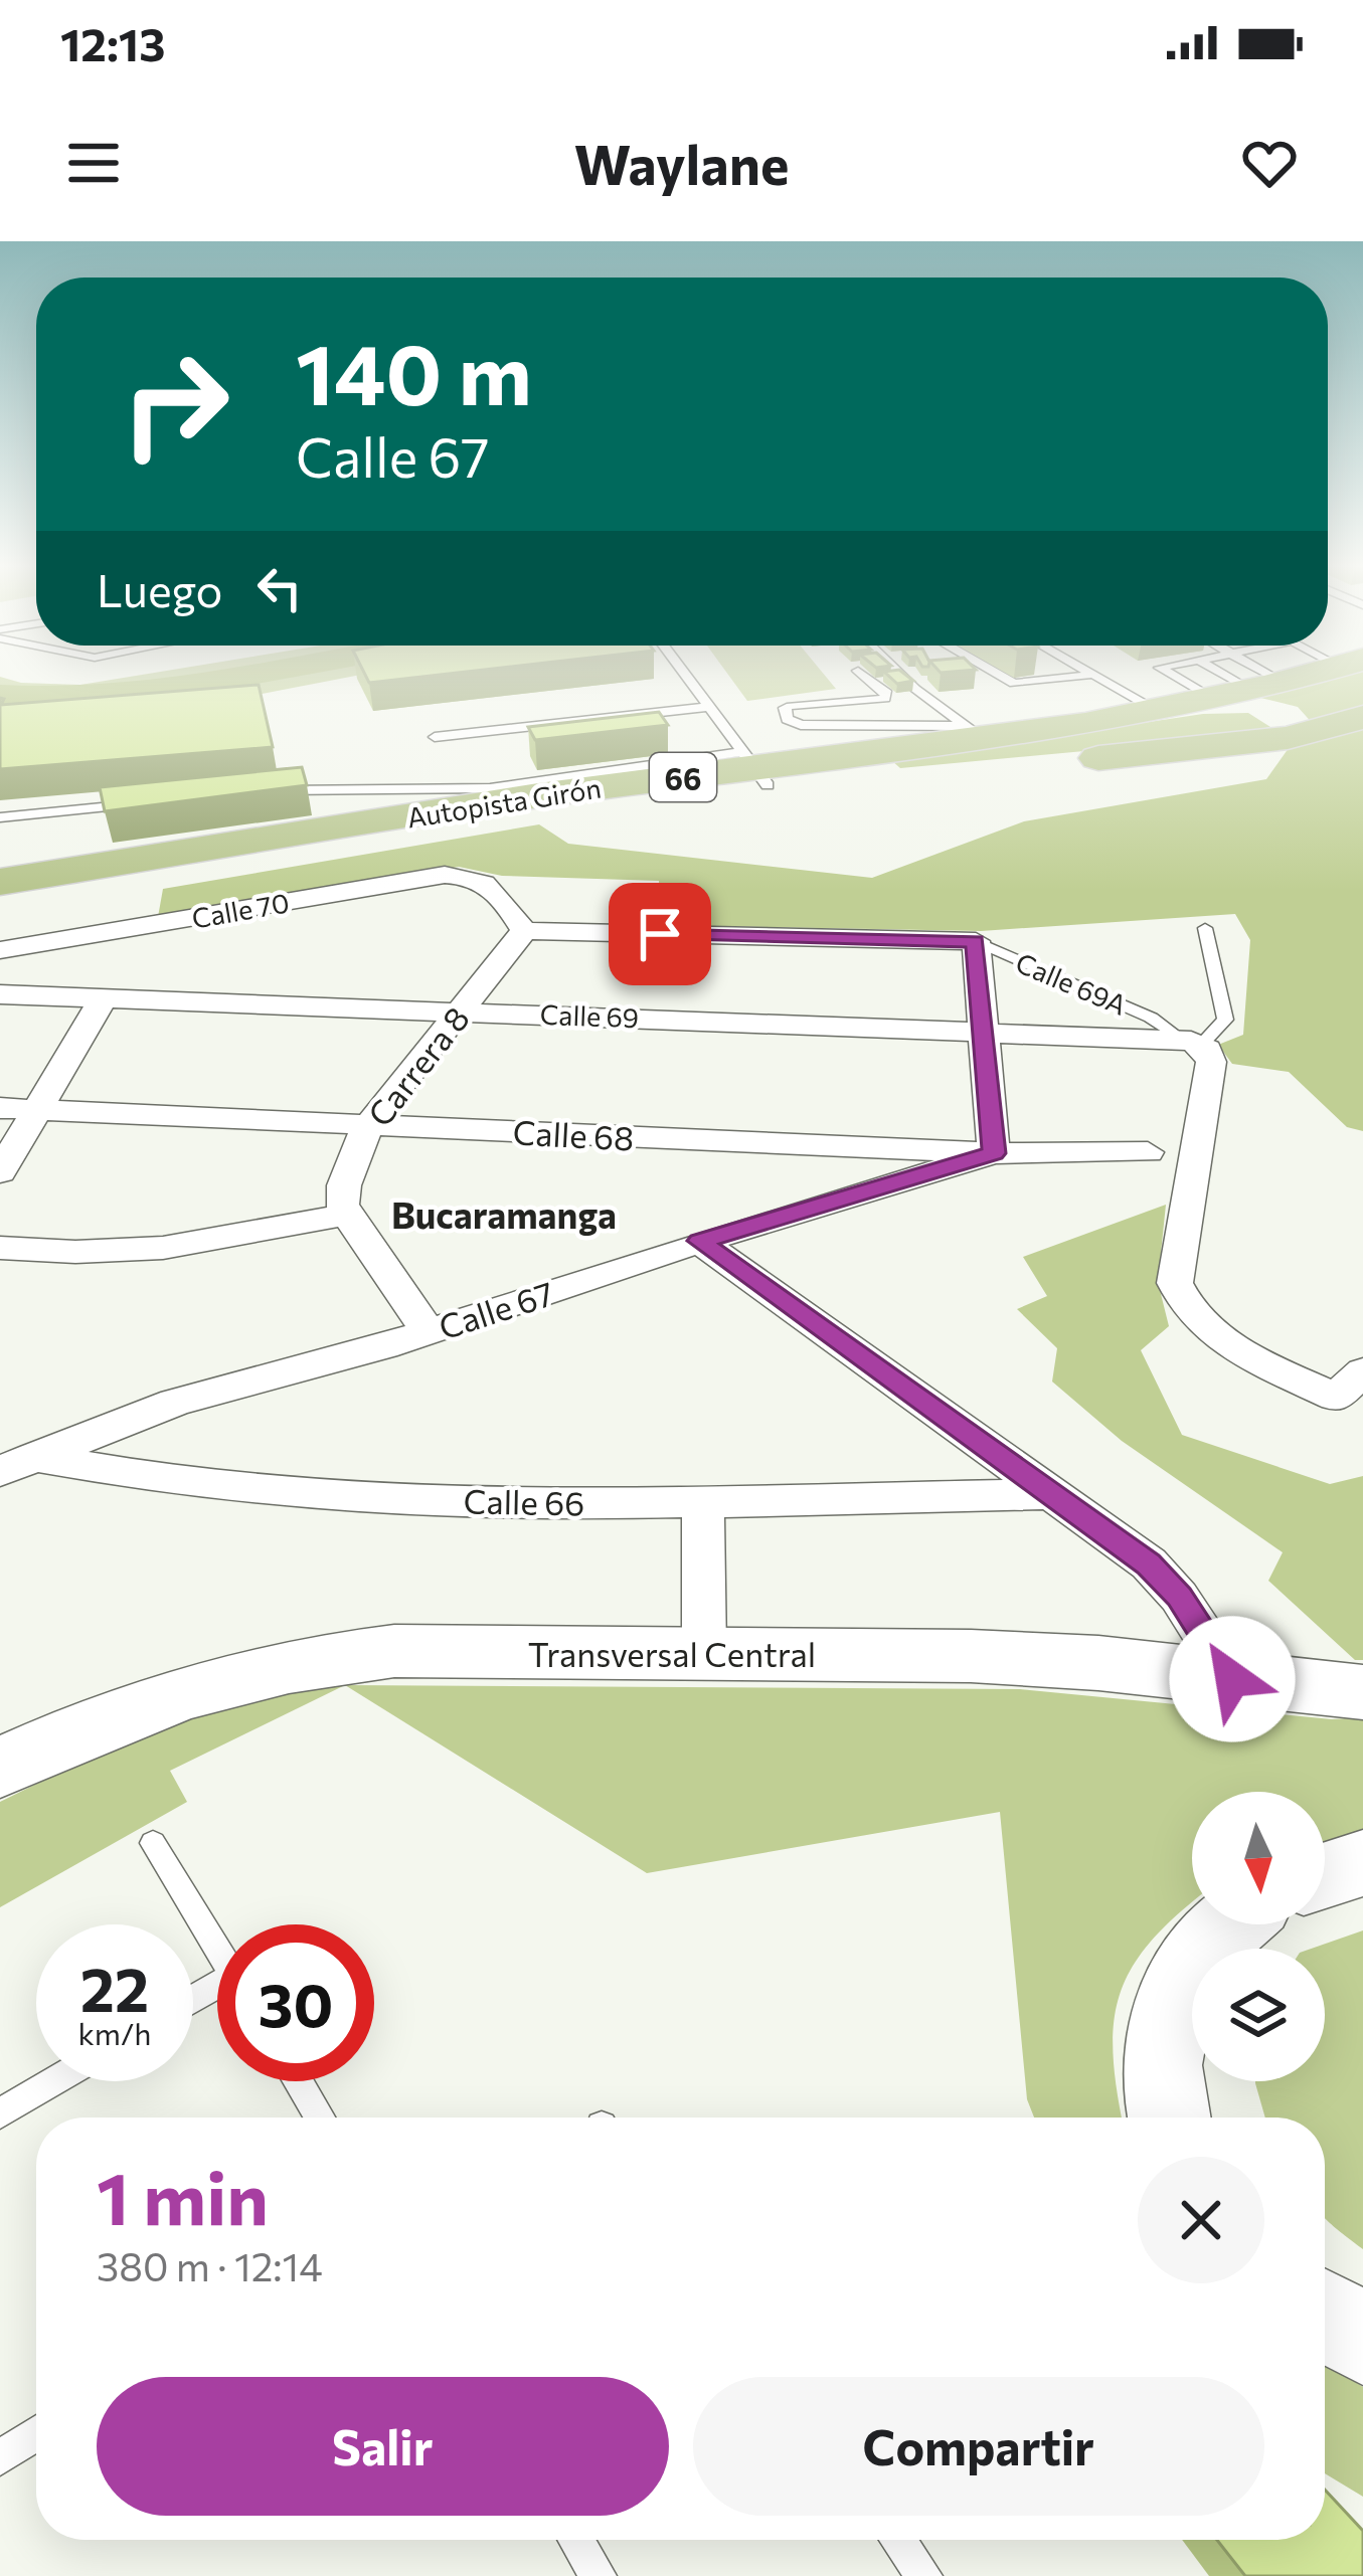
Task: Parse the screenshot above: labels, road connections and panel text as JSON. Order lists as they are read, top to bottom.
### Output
{
  "streets": {
    "highway": ["66", "Autopista Girón"],
    "main road": ["Transversal Central"],
    "street": [
      "Calle 70",
      "Calle 69A",
      "Calle 69",
      "Carrera 8",
      "Calle 68",
      "Calle 67",
      "Calle 66"
    ]
  },
  "crossings": [
    ["Calle 70", "Calle 69A"],
    ["Calle 70", "Carrera 8"],
    ["Calle 69A", "Calle 69"],
    ["Calle 69A", "Carrera 8"],
    ["Calle 69", "Carrera 8"],
    ["Carrera 8", "Calle 68"],
    ["Calle 68", "Calle 67"],
    ["Calle 67", "Calle 66"]
  ],
  "districts": ["Bucaramanga"],
  "north": "bottom",
  "page": {
    "status": "12:13",
    "header": "Waylane",
    "turn": ["140 m", "Calle 67"],
    "then": "Luego",
    "speed": "22 km/h",
    "limit": "30",
    "heading": ["1 min", "380 m · 12:14"],
    "buttons": ["Salir", "Compartir"]
  }
}
